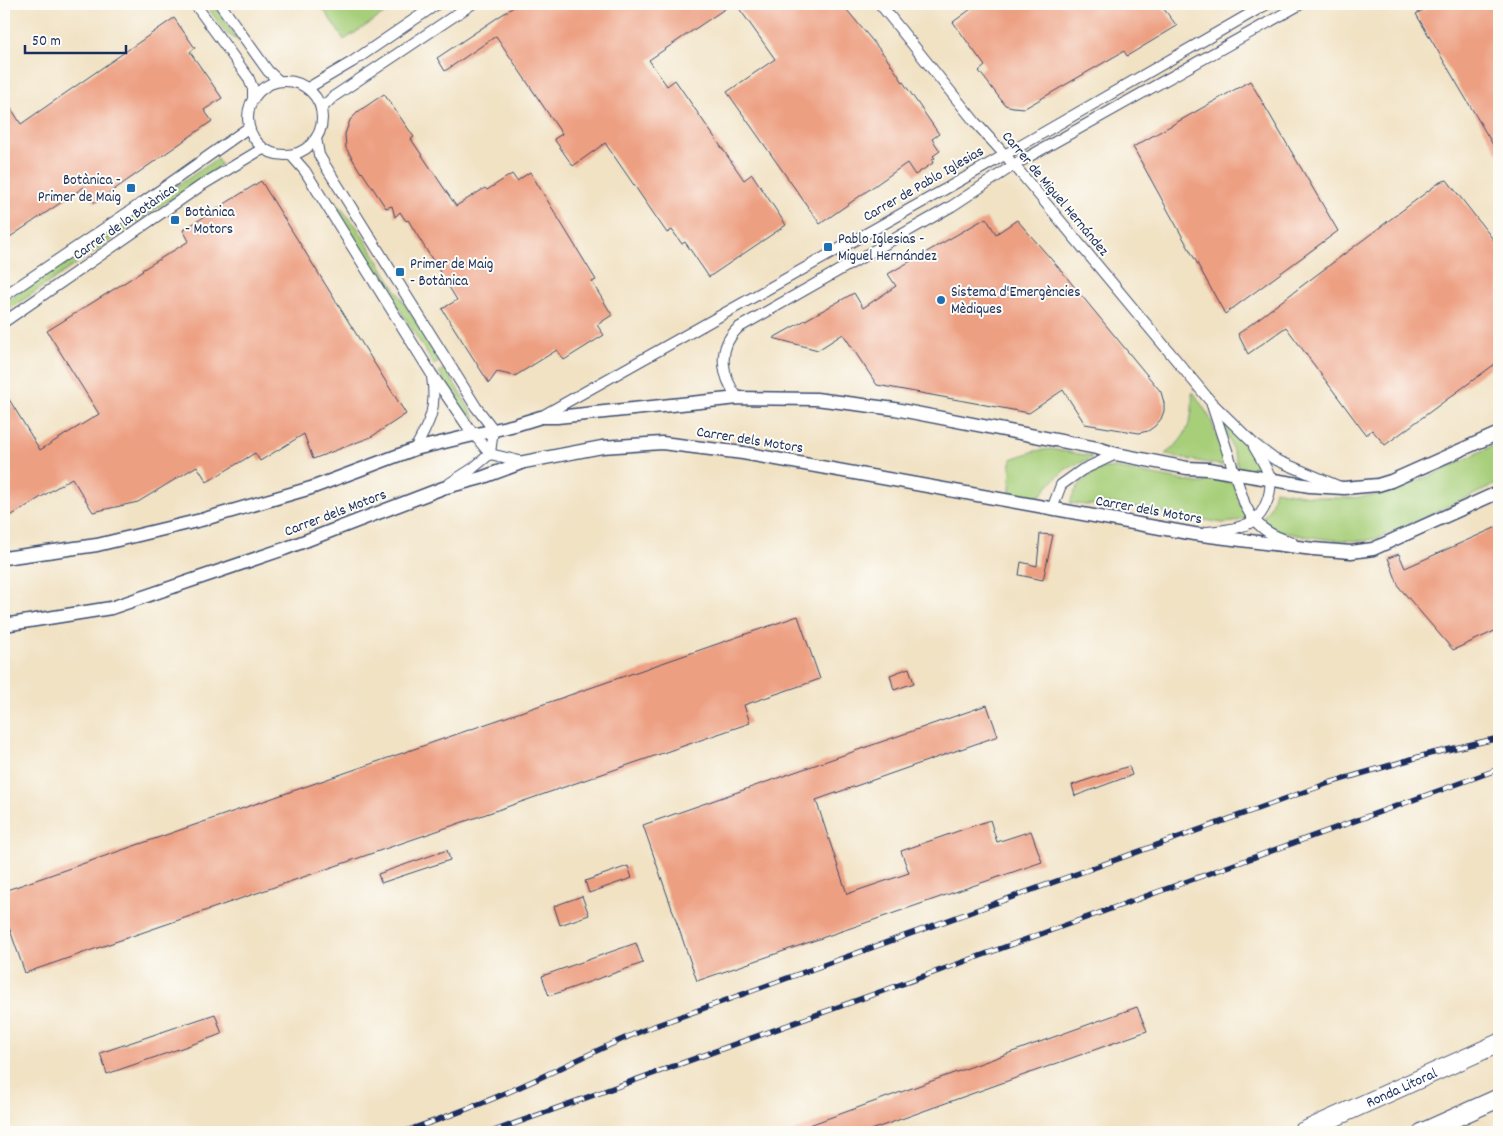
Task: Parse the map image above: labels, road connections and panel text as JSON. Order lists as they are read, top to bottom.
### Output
{
  "streets": {
    "highway": ["Ronda Litoral"],
    "street": [
      "Carrer de Pablo Iglesias",
      "Carrer de Miguel Hernández",
      "Carrer de la Botànica",
      "Carrer dels Motors"
    ]
  },
  "crossings": [
    ["Carrer de Pablo Iglesias", "Carrer de Miguel Hernández"],
    ["Carrer de Pablo Iglesias", "Carrer dels Motors"],
    ["Carrer de Miguel Hernández", "Carrer dels Motors"]
  ],
  "places": {
    "transit": [
      "Botànica - Primer de Maig",
      "Botànica - Motors",
      "Pablo Iglesias - Miguel Hernández",
      "Primer de Maig - Botànica"
    ],
    "other": ["Sistema d'Emergències Mèdiques"]
  },
  "scale_bar": "50 m"
}
